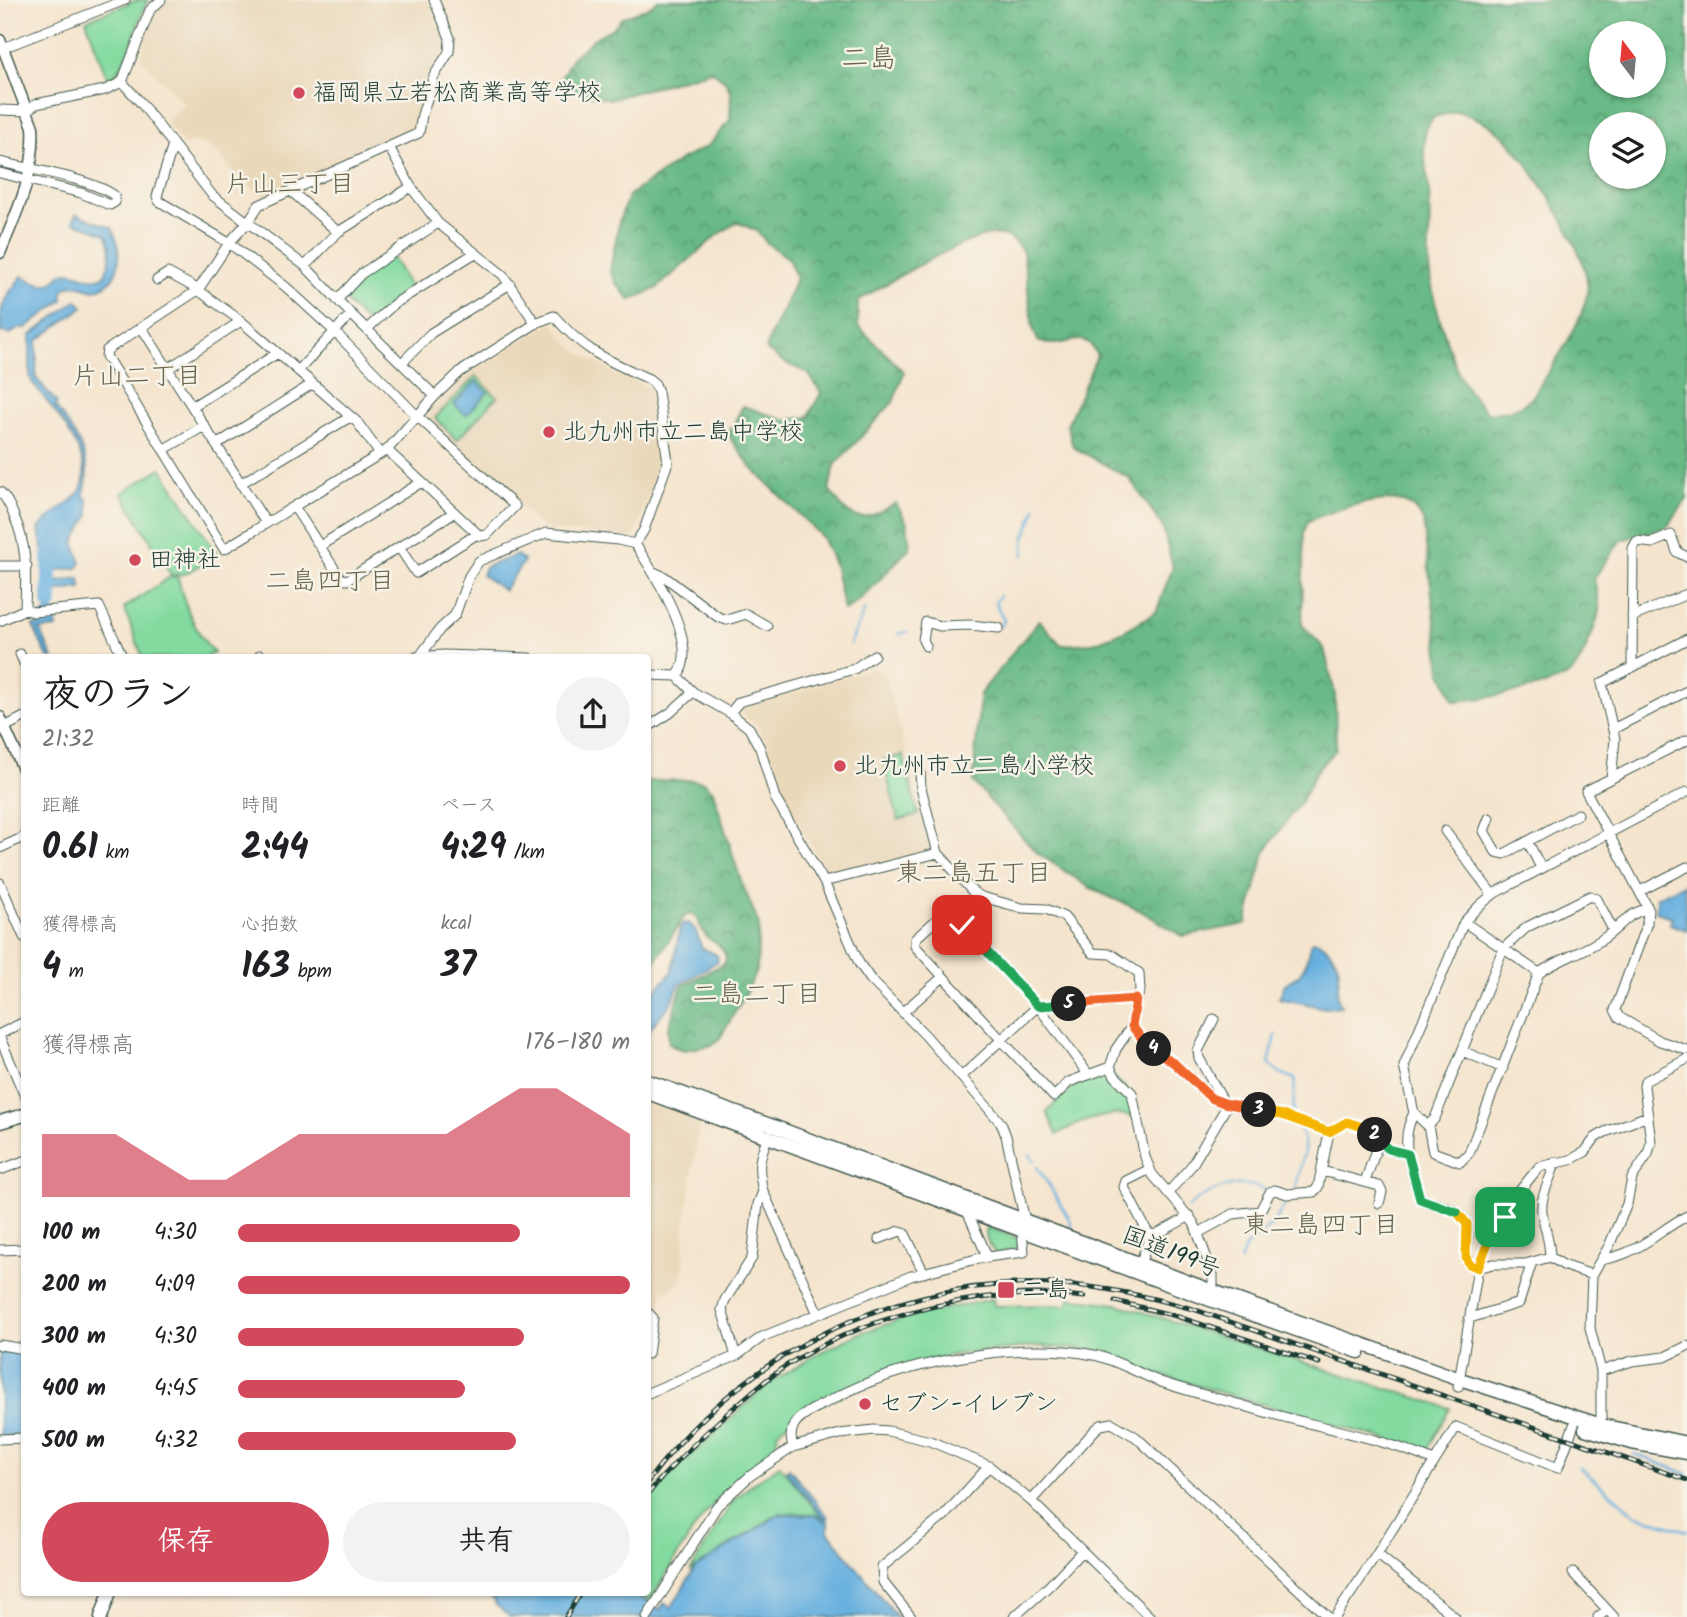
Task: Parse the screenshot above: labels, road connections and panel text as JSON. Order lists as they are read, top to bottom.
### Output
{
  "streets": {
    "highway": ["国道199号"]
  },
  "districts": [
    "二島",
    "片山三丁目",
    "片山二丁目",
    "二島四丁目",
    "東二島五丁目",
    "二島二丁目",
    "東二島四丁目"
  ],
  "places": {
    "other": [
      "福岡県立若松商業高等学校",
      "北九州市立二島中学校",
      "田神社",
      "北九州市立二島小学校",
      "セブン-イレブン"
    ],
    "transit": ["二島"]
  },
  "north": "top",
  "page": {
    "heading": ["夜のラン", "21:32"],
    "stats": [
      ["距離", "0.61 km"],
      ["時間", "2:44"],
      ["ペース", "4:29 /km"],
      ["獲得標高", "4 m"],
      ["心拍数", "163 bpm"],
      ["kcal", "37"]
    ],
    "pins": [
      "5",
      "4",
      "3",
      "2"
    ],
    "chart": ["獲得標高", "176–180 m"],
    "list": [
      {
        "name": "100 m",
        "note": "4:30"
      },
      {
        "name": "200 m",
        "note": "4:09"
      },
      {
        "name": "300 m",
        "note": "4:30"
      },
      {
        "name": "400 m",
        "note": "4:45"
      },
      {
        "name": "500 m",
        "note": "4:32"
      }
    ],
    "buttons": ["保存", "共有"]
  }
}
